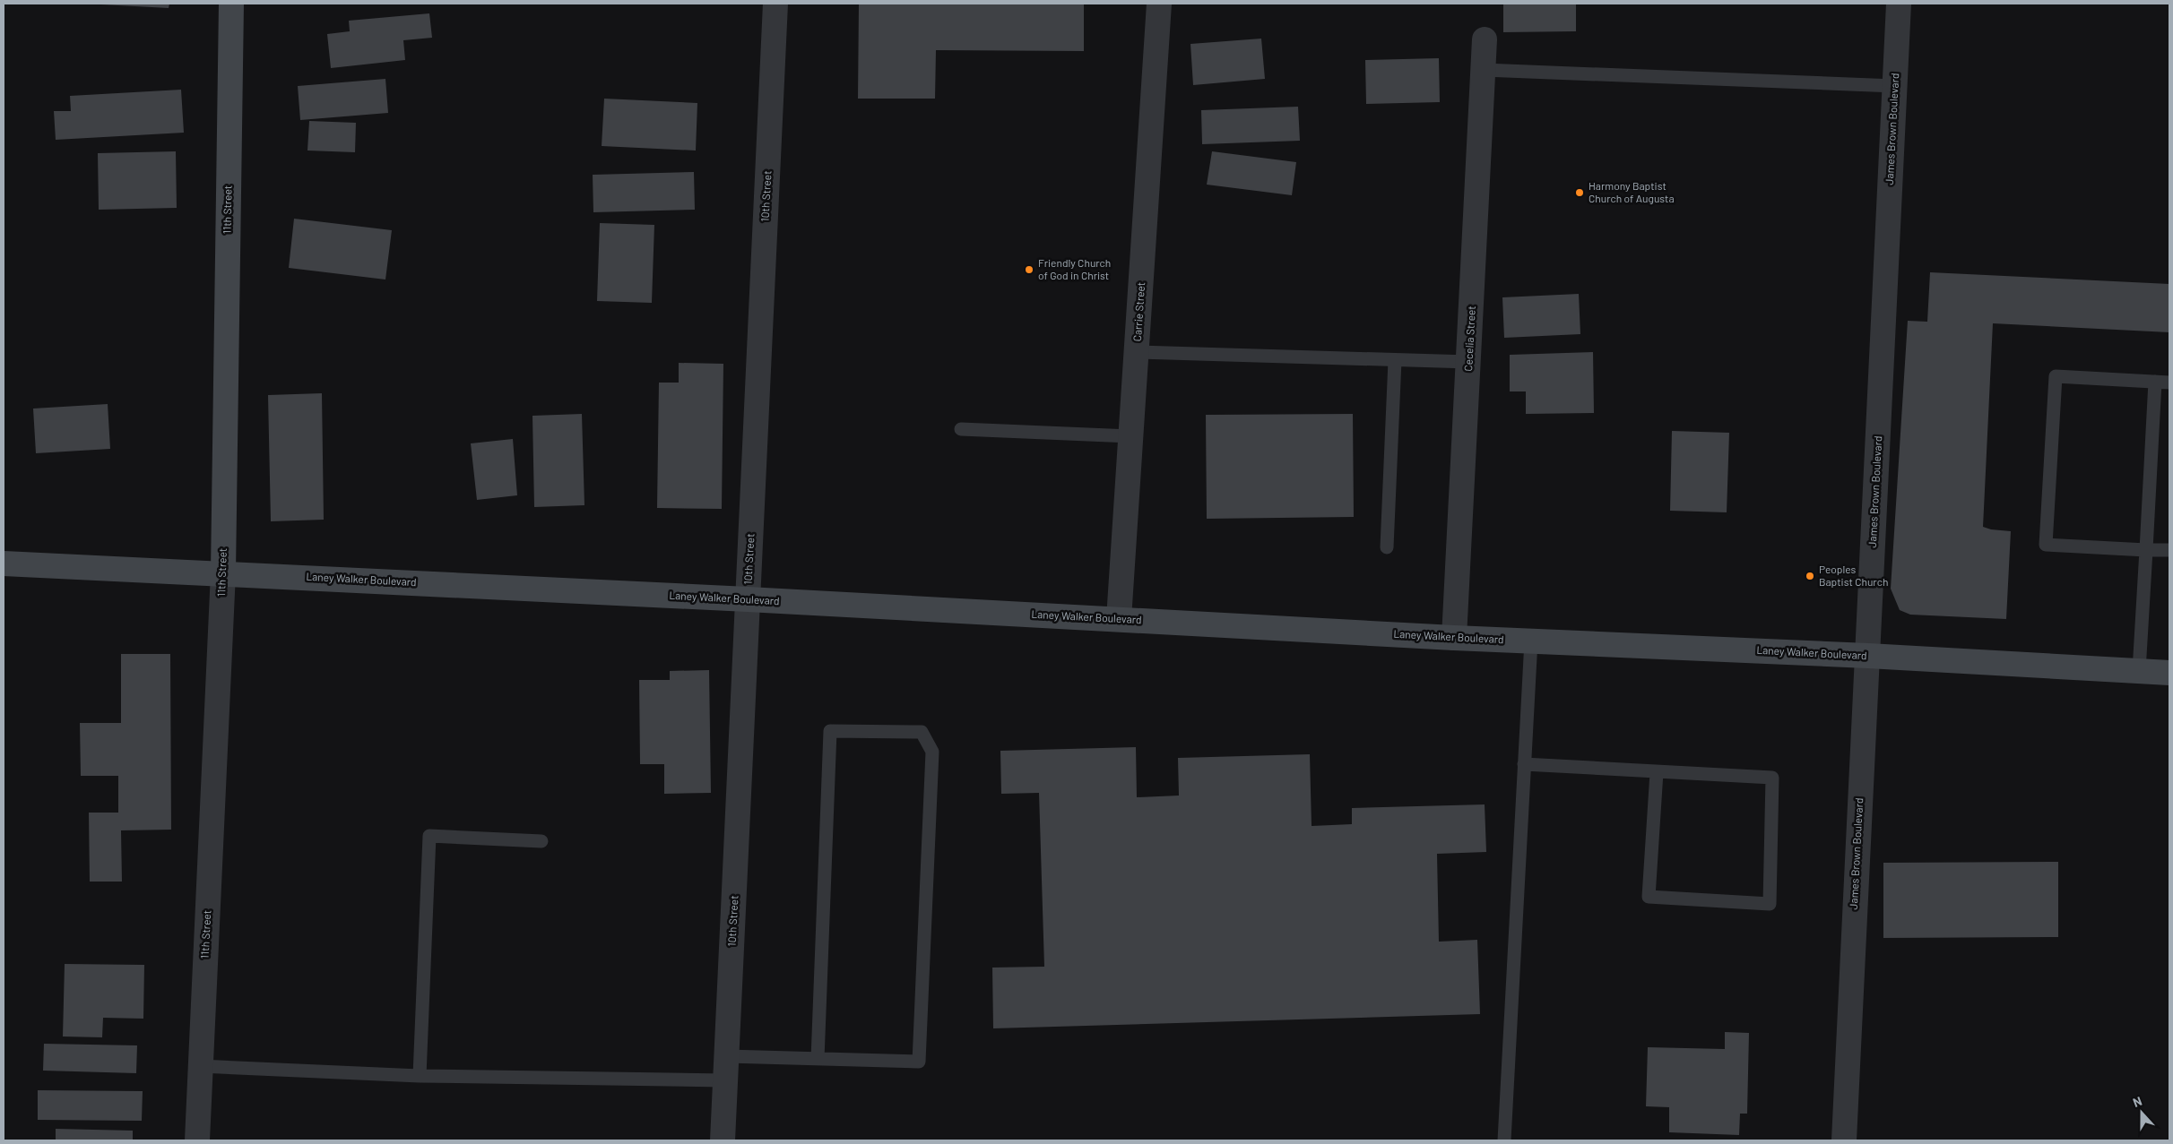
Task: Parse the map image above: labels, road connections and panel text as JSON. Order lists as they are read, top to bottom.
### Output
{
  "streets": {
    "main road": ["11th Street", "Laney Walker Boulevard"],
    "street": [
      "James Brown Boulevard",
      "10th Street",
      "Carrie Street",
      "Cecelia Street"
    ]
  },
  "crossings": [
    ["James Brown Boulevard", "Laney Walker Boulevard"],
    ["10th Street", "Laney Walker Boulevard"],
    ["11th Street", "Laney Walker Boulevard"],
    ["Carrie Street", "Laney Walker Boulevard"],
    ["Cecelia Street", "Laney Walker Boulevard"]
  ],
  "places": ["Harmony Baptist Church of Augusta", "Friendly Church of God in Christ", "Peoples Baptist Church"],
  "north": "top"
}
